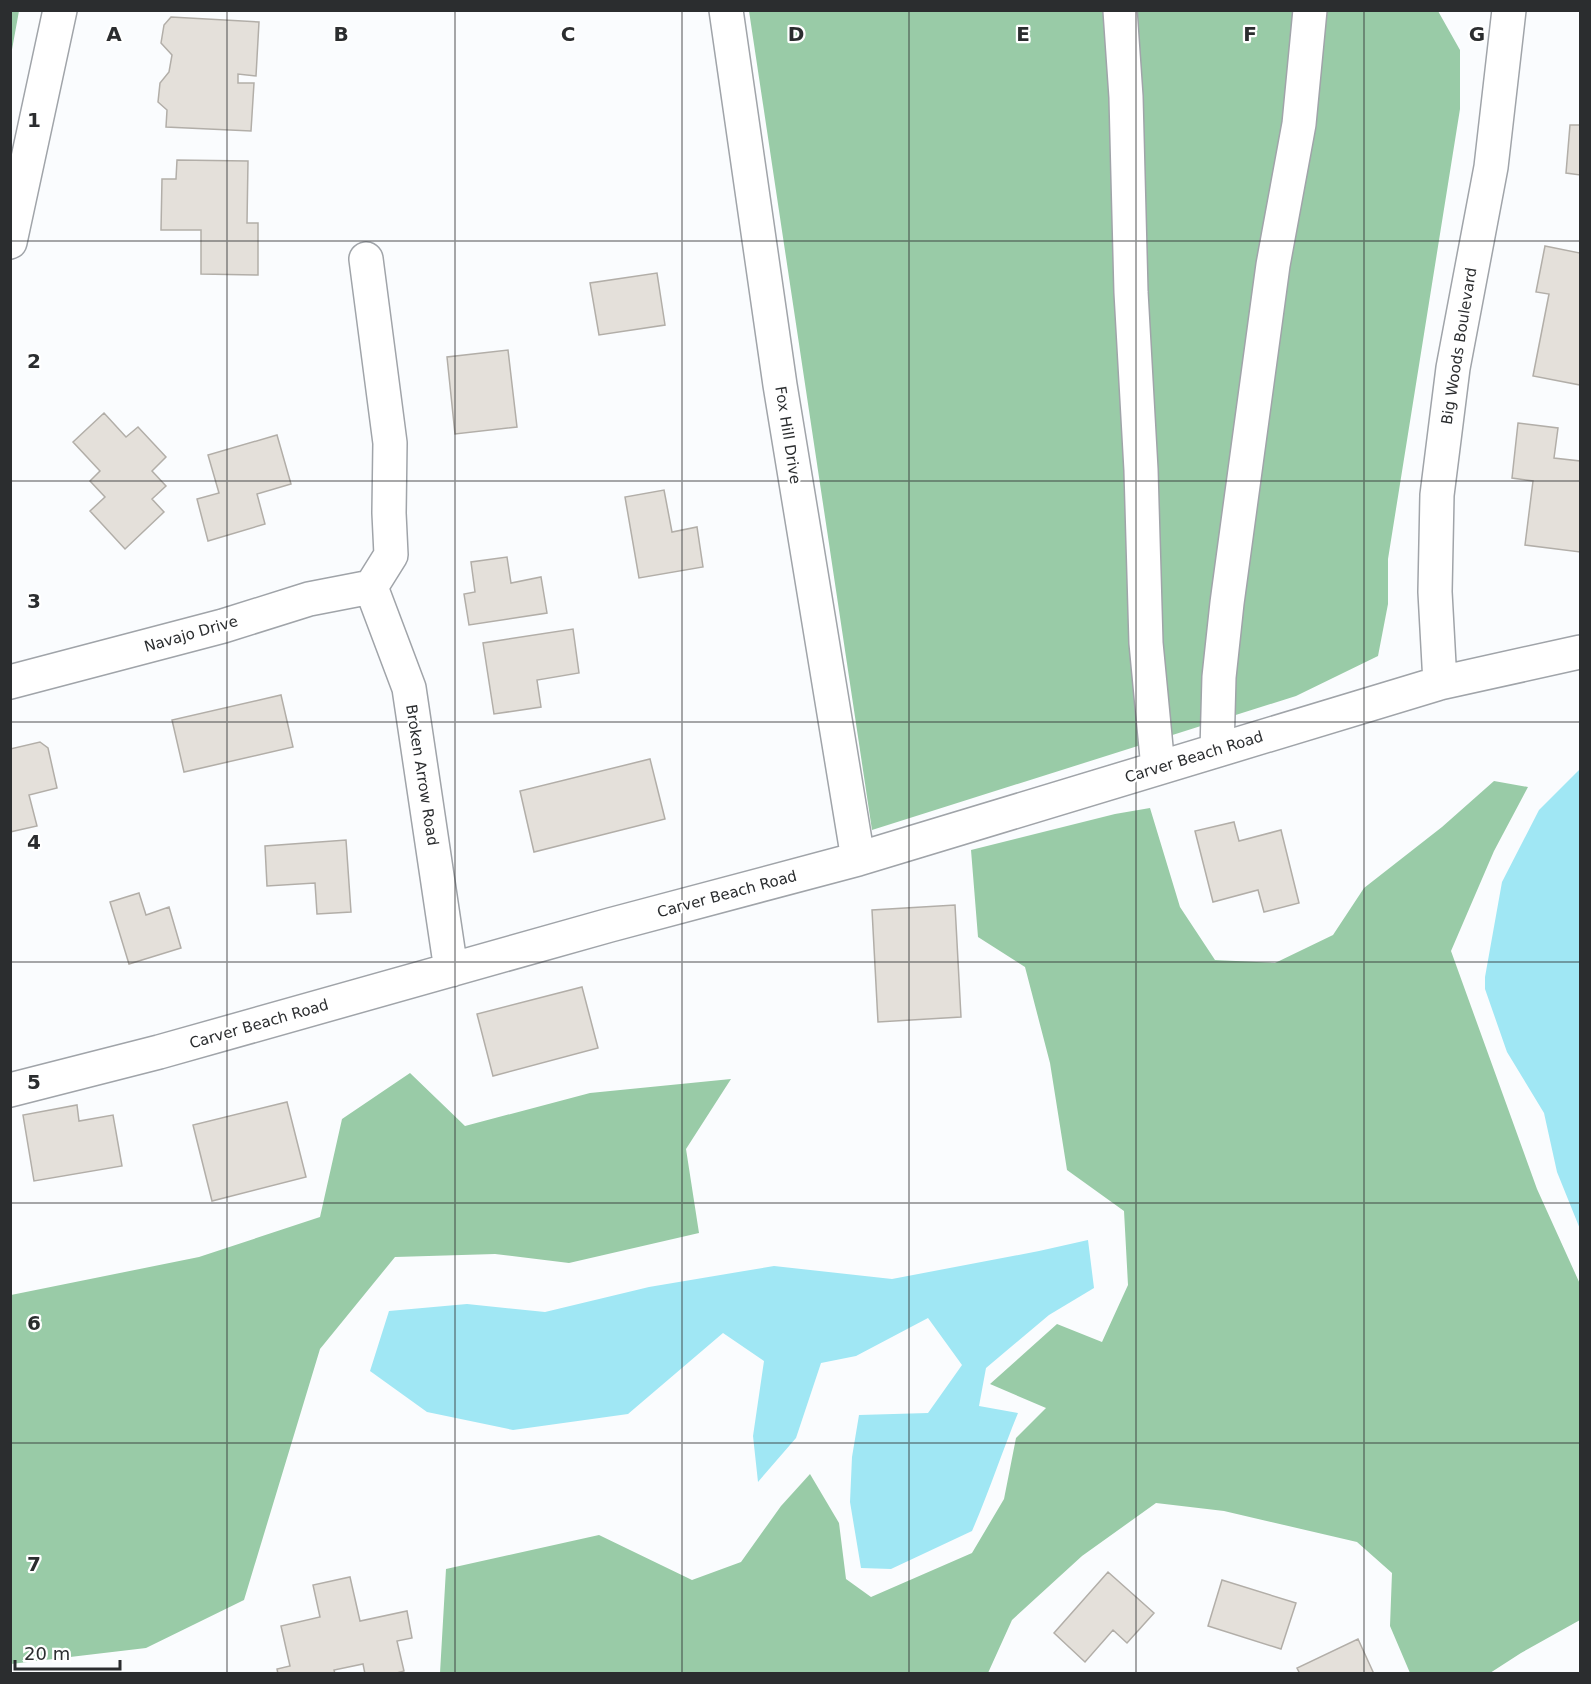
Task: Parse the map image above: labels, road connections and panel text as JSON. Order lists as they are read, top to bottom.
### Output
{
  "streets": {
    "street": [
      "Big Woods Boulevard",
      "Fox Hill Drive",
      "Navajo Drive",
      "Carver Beach Road",
      "Broken Arrow Road"
    ]
  },
  "crossings": [
    ["Big Woods Boulevard", "Carver Beach Road"],
    ["Fox Hill Drive", "Carver Beach Road"],
    ["Navajo Drive", "Broken Arrow Road"],
    ["Carver Beach Road", "Broken Arrow Road"]
  ],
  "scale_bar": "20 m",
  "grid": {
    "columns": [
      "A",
      "B",
      "C",
      "D",
      "E",
      "F",
      "G"
    ],
    "rows": [
      "1",
      "2",
      "3",
      "4",
      "5",
      "6",
      "7"
    ]
  }
}
